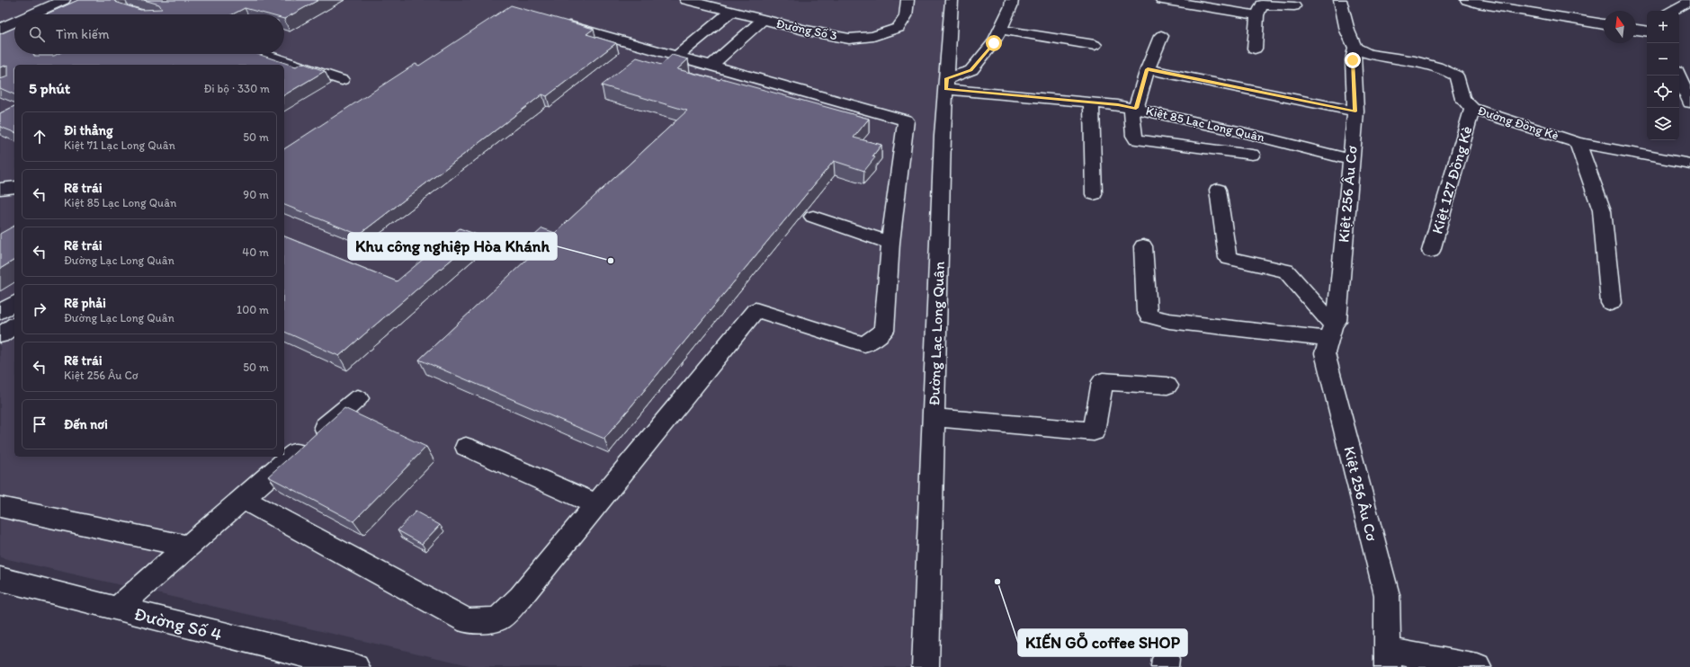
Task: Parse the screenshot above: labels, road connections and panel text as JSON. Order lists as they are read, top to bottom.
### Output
{
  "streets": {
    "street": [
      "Đường Số 3",
      "Đường Đồng Kè",
      "Kiệt 85 Lạc Long Quân",
      "Kiệt 127 Đồng Kè",
      "Kiệt 256 Âu Cơ",
      "Đường Lạc Long Quân",
      "Đường Số 4"
    ]
  },
  "crossings": [
    ["Đường Đồng Kè", "Kiệt 127 Đồng Kè"],
    ["Đường Đồng Kè", "Kiệt 256 Âu Cơ"],
    ["Kiệt 85 Lạc Long Quân", "Kiệt 256 Âu Cơ"],
    ["Kiệt 85 Lạc Long Quân", "Đường Lạc Long Quân"]
  ],
  "places": ["Khu công nghiệp Hòa Khánh", "KIẾN GỖ coffee SHOP"],
  "north": "top",
  "page": {
    "map_buttons": ["+", "−"],
    "search": "Tìm kiếm",
    "heading": ["5 phút", "Đi bộ · 330 m"],
    "list": [
      ["Đi thẳng", "Kiệt 71 Lạc Long Quân", "50 m"],
      ["Rẽ trái", "Kiệt 85 Lạc Long Quân", "90 m"],
      ["Rẽ trái", "Đường Lạc Long Quân", "40 m"],
      ["Rẽ phải", "Đường Lạc Long Quân", "100 m"],
      ["Rẽ trái", "Kiệt 256 Âu Cơ", "50 m"],
      "Đến nơi"
    ]
  }
}
